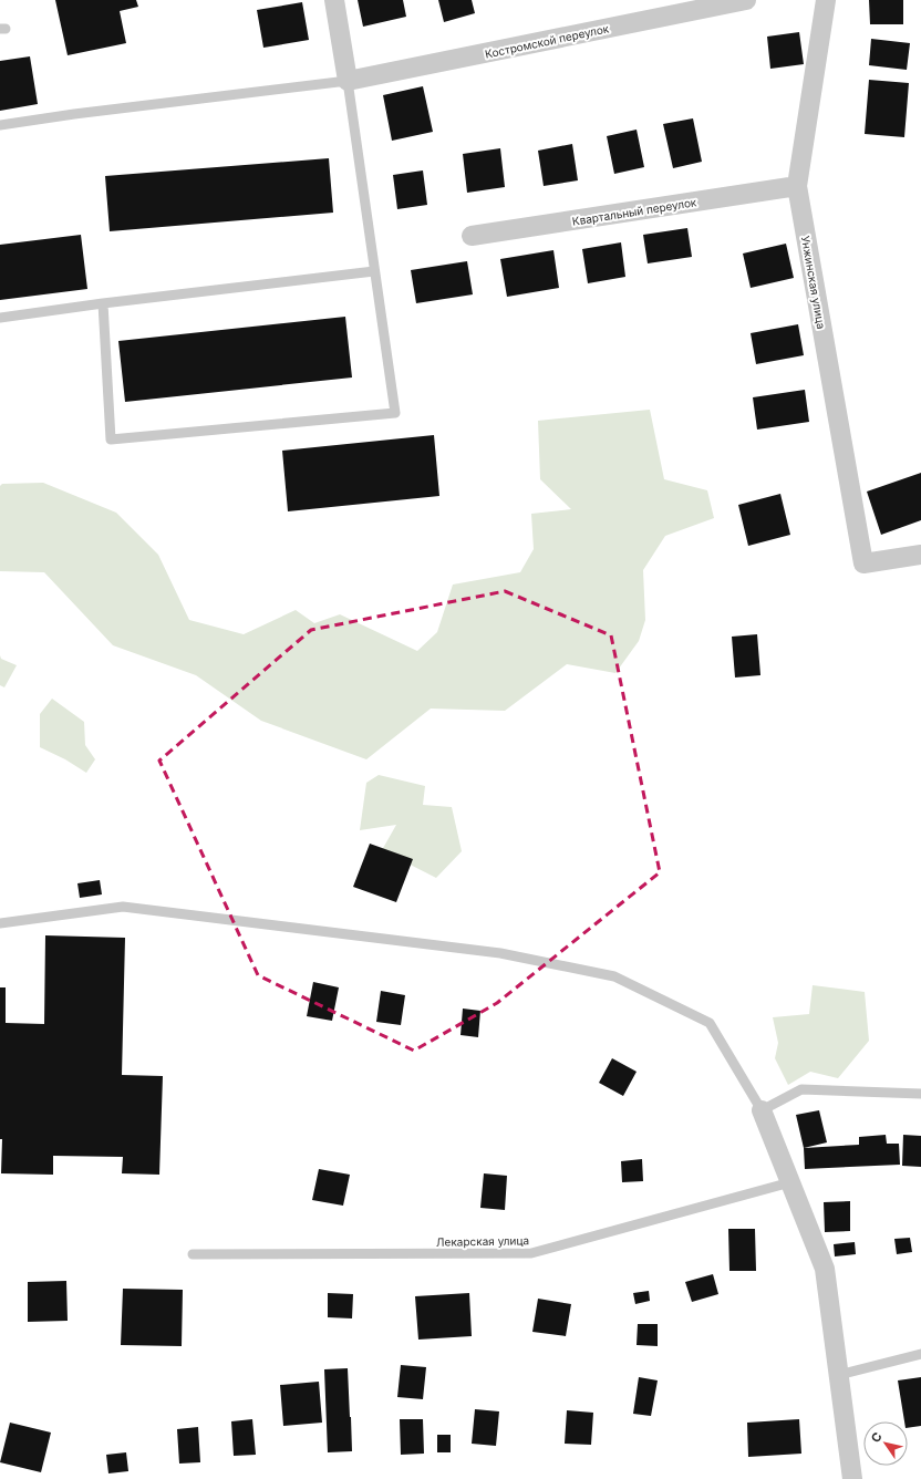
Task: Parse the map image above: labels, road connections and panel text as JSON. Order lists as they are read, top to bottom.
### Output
{
  "streets": {
    "street": ["Костромской переулок", "Квартальный переулок", "Унжинская улица"],
    "lane": ["Лекарская улица"]
  },
  "crossings": [
    ["Квартальный переулок", "Унжинская улица"]
  ],
  "north": "top left"
}
